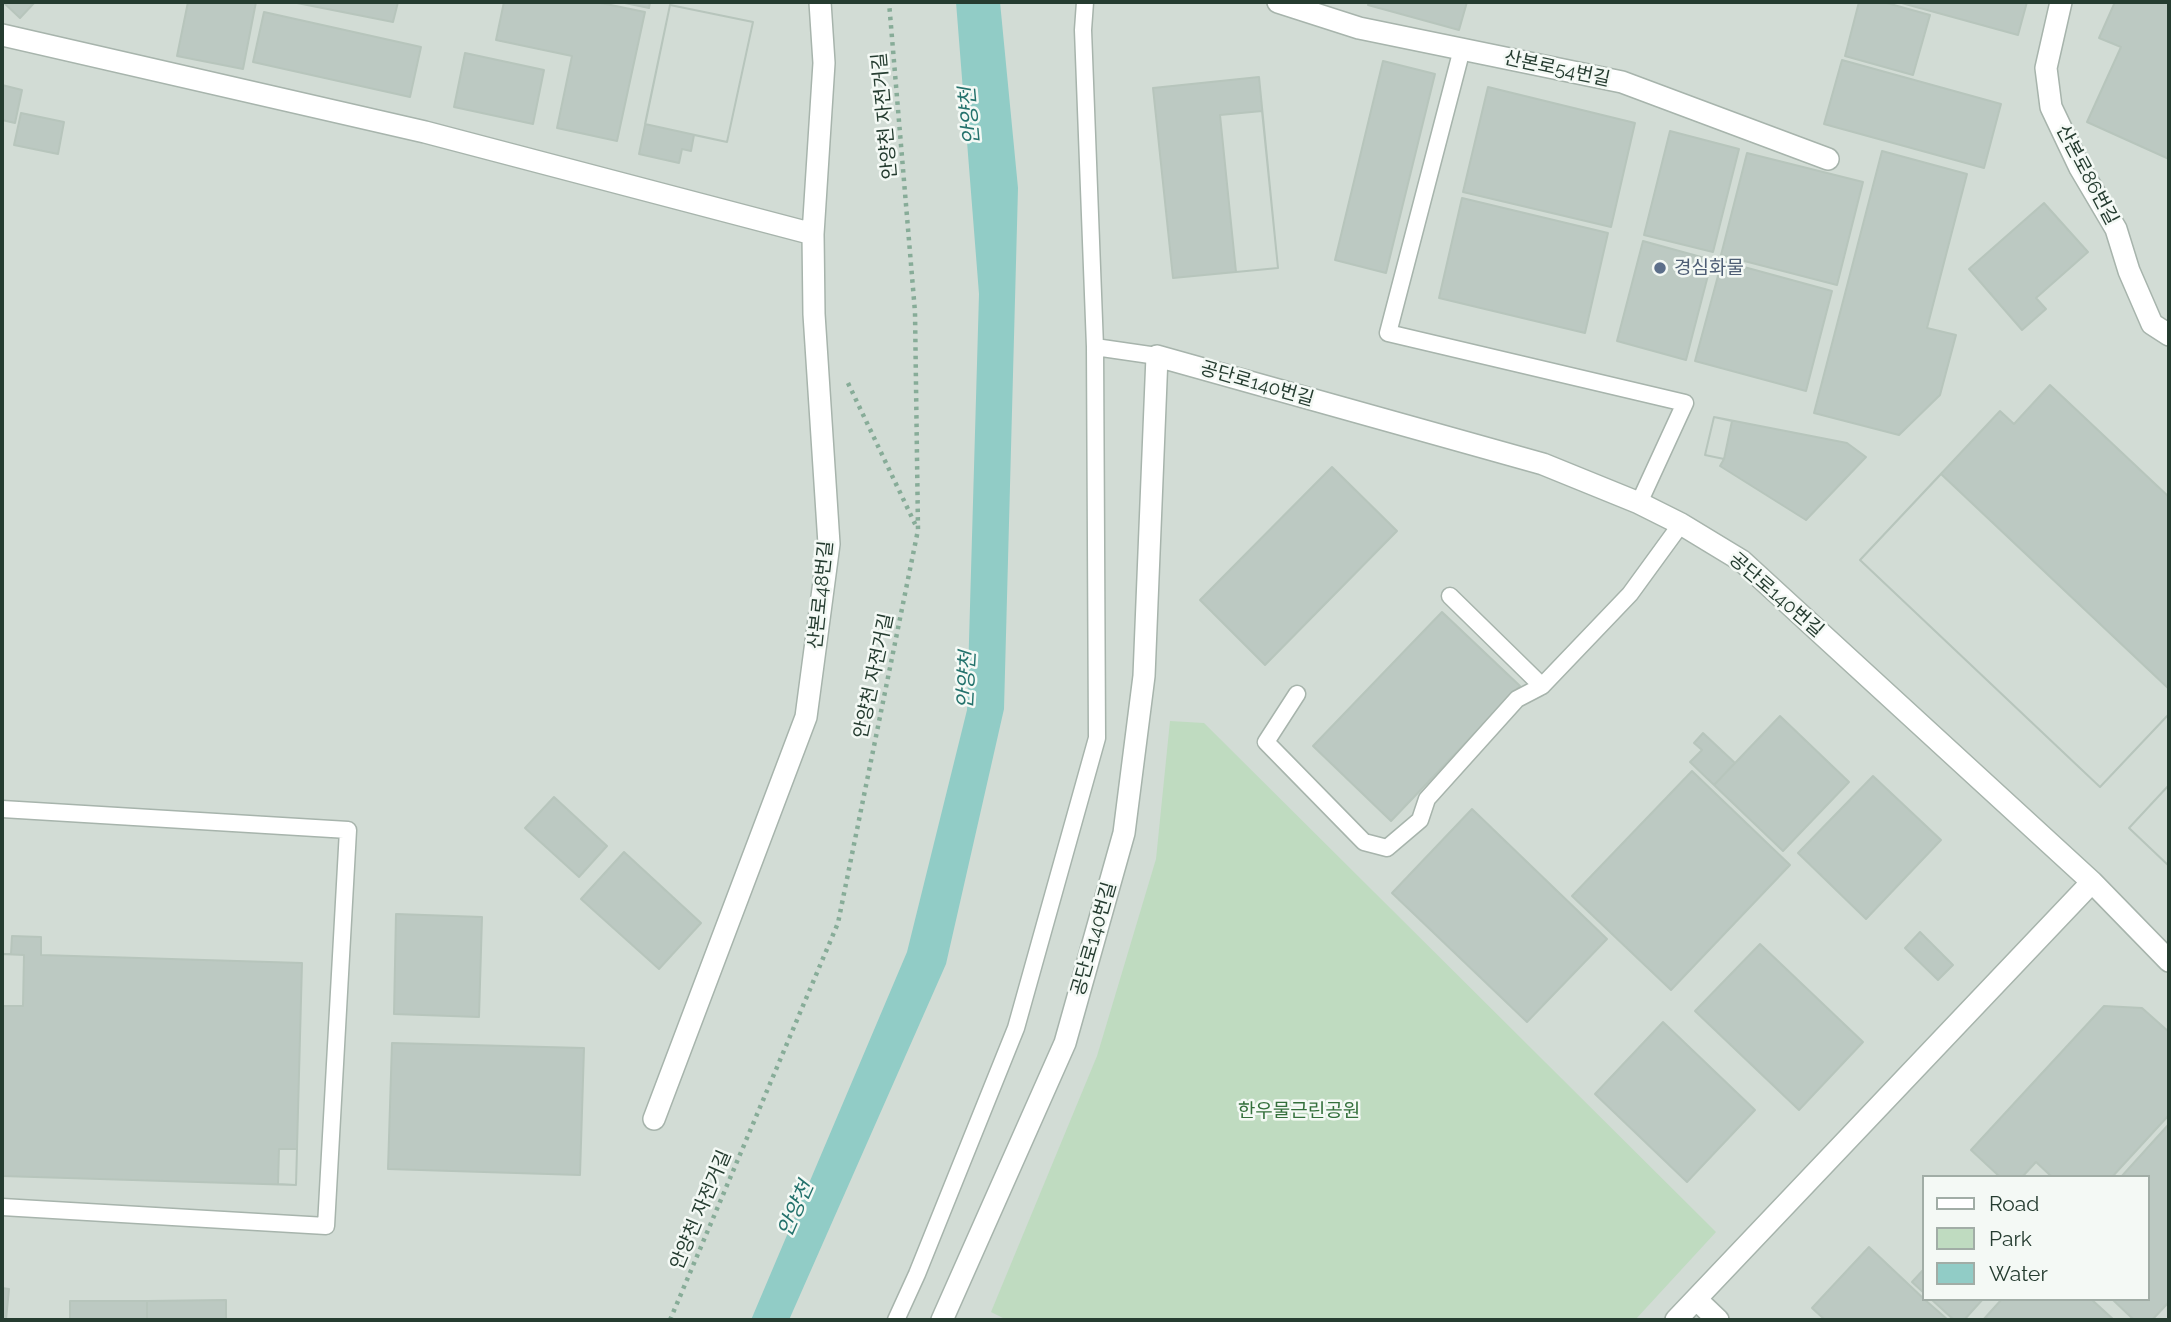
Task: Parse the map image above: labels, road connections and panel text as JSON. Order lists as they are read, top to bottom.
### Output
{
  "streets": {
    "street": [
      "산본로54번길",
      "산본로86번길",
      "공단로140번길",
      "산본로48번길"
    ],
    "path": ["안양천 자전거길"]
  },
  "water": ["안양천"],
  "parks": ["한우물근린공원"],
  "places": ["경심화물"],
  "legend": ["Road", "Park", "Water"]
}
